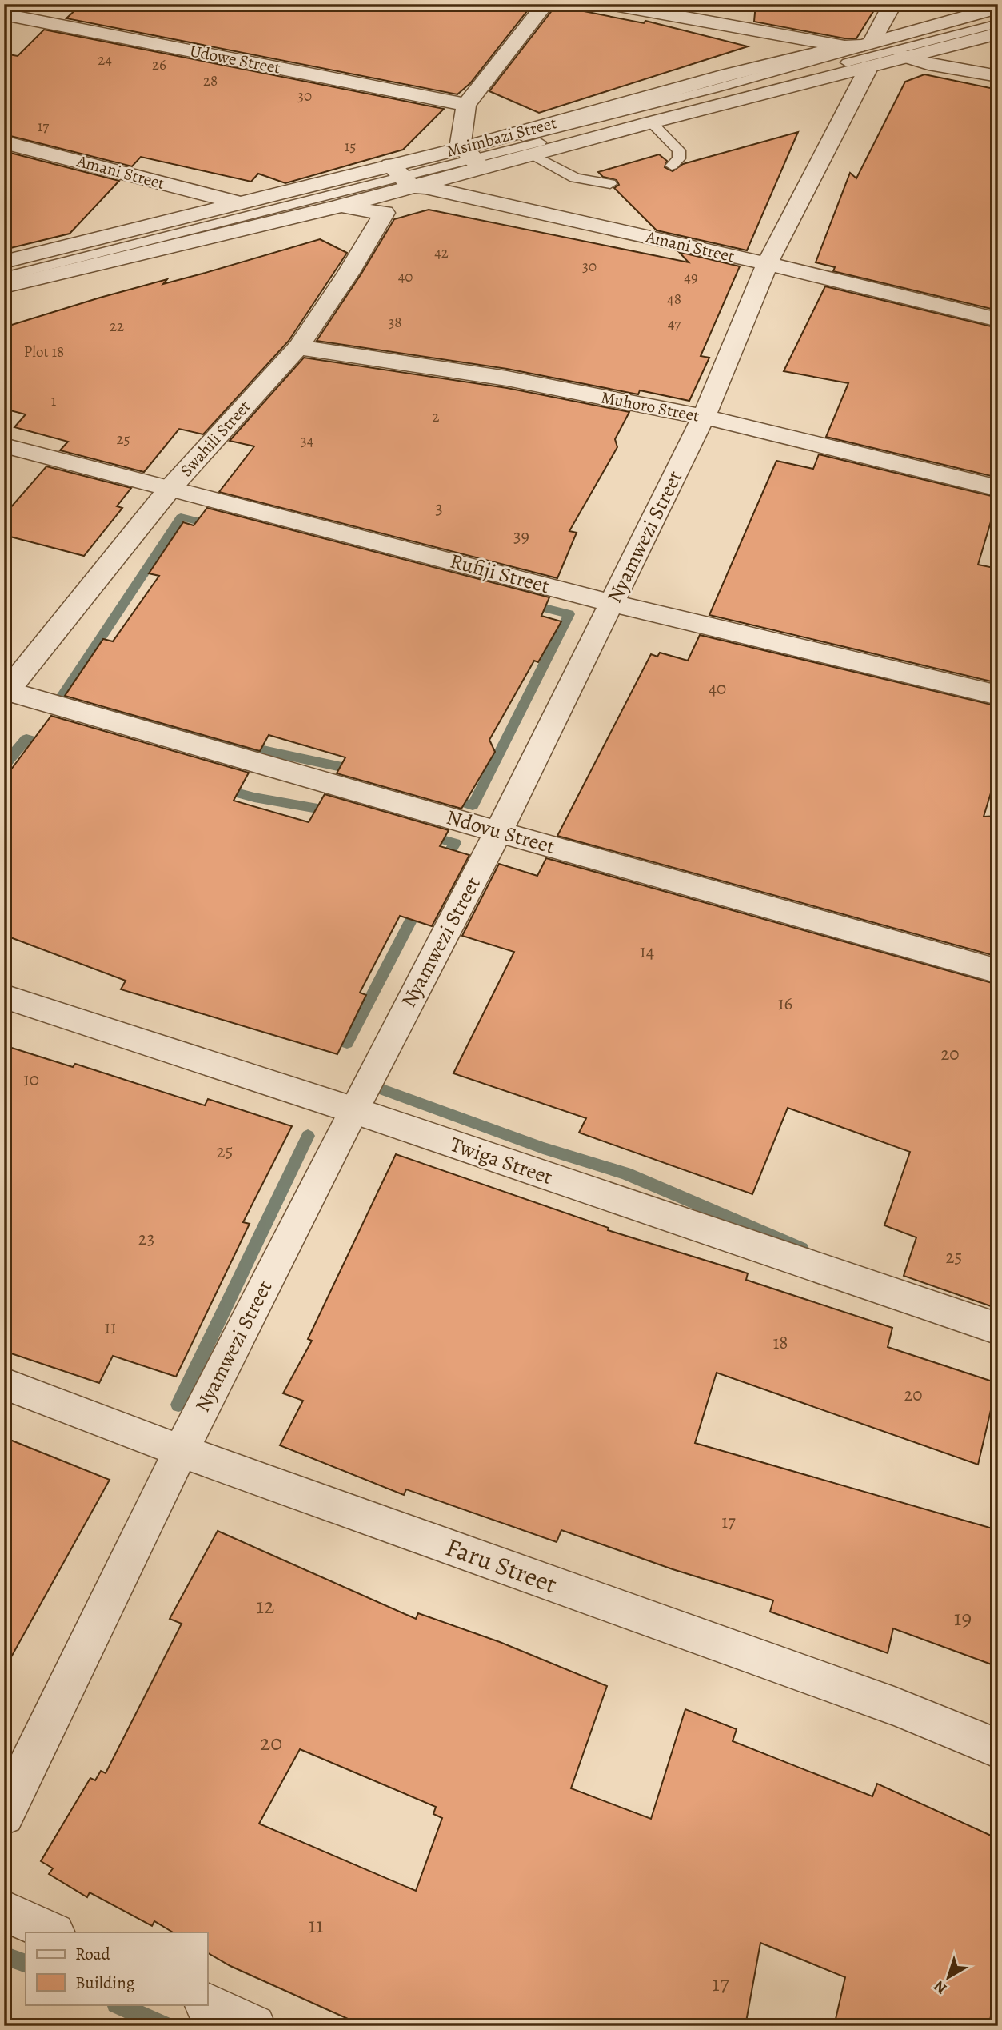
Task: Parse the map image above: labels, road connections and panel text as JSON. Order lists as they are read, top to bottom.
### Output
{
  "streets": {
    "street": [
      "Udowe Street",
      "Msimbazi Street",
      "Amani Street",
      "Muhoro Street",
      "Swahili Street",
      "Nyamwezi Street",
      "Rufiji Street",
      "Ndovu Street",
      "Twiga Street",
      "Faru Street"
    ]
  },
  "crossings": [
    ["Msimbazi Street", "Amani Street"],
    ["Msimbazi Street", "Swahili Street"],
    ["Msimbazi Street", "Nyamwezi Street"],
    ["Amani Street", "Nyamwezi Street"],
    ["Muhoro Street", "Swahili Street"],
    ["Muhoro Street", "Nyamwezi Street"],
    ["Swahili Street", "Rufiji Street"],
    ["Swahili Street", "Ndovu Street"],
    ["Nyamwezi Street", "Rufiji Street"],
    ["Nyamwezi Street", "Ndovu Street"],
    ["Nyamwezi Street", "Twiga Street"],
    ["Nyamwezi Street", "Faru Street"]
  ],
  "house_numbers": [
    "24",
    "26",
    "28",
    "30",
    "17",
    "15",
    "42",
    "30",
    "40",
    "49",
    "48",
    "38",
    "47",
    "22",
    "Plot 18",
    "1",
    "2",
    "25",
    "34",
    "3",
    "39",
    "40",
    "14",
    "16",
    "20",
    "10",
    "25",
    "23",
    "25",
    "11",
    "18",
    "20",
    "17",
    "12",
    "19",
    "20",
    "11",
    "17"
  ],
  "legend": ["Road", "Building"],
  "north": "bottom left"
}
